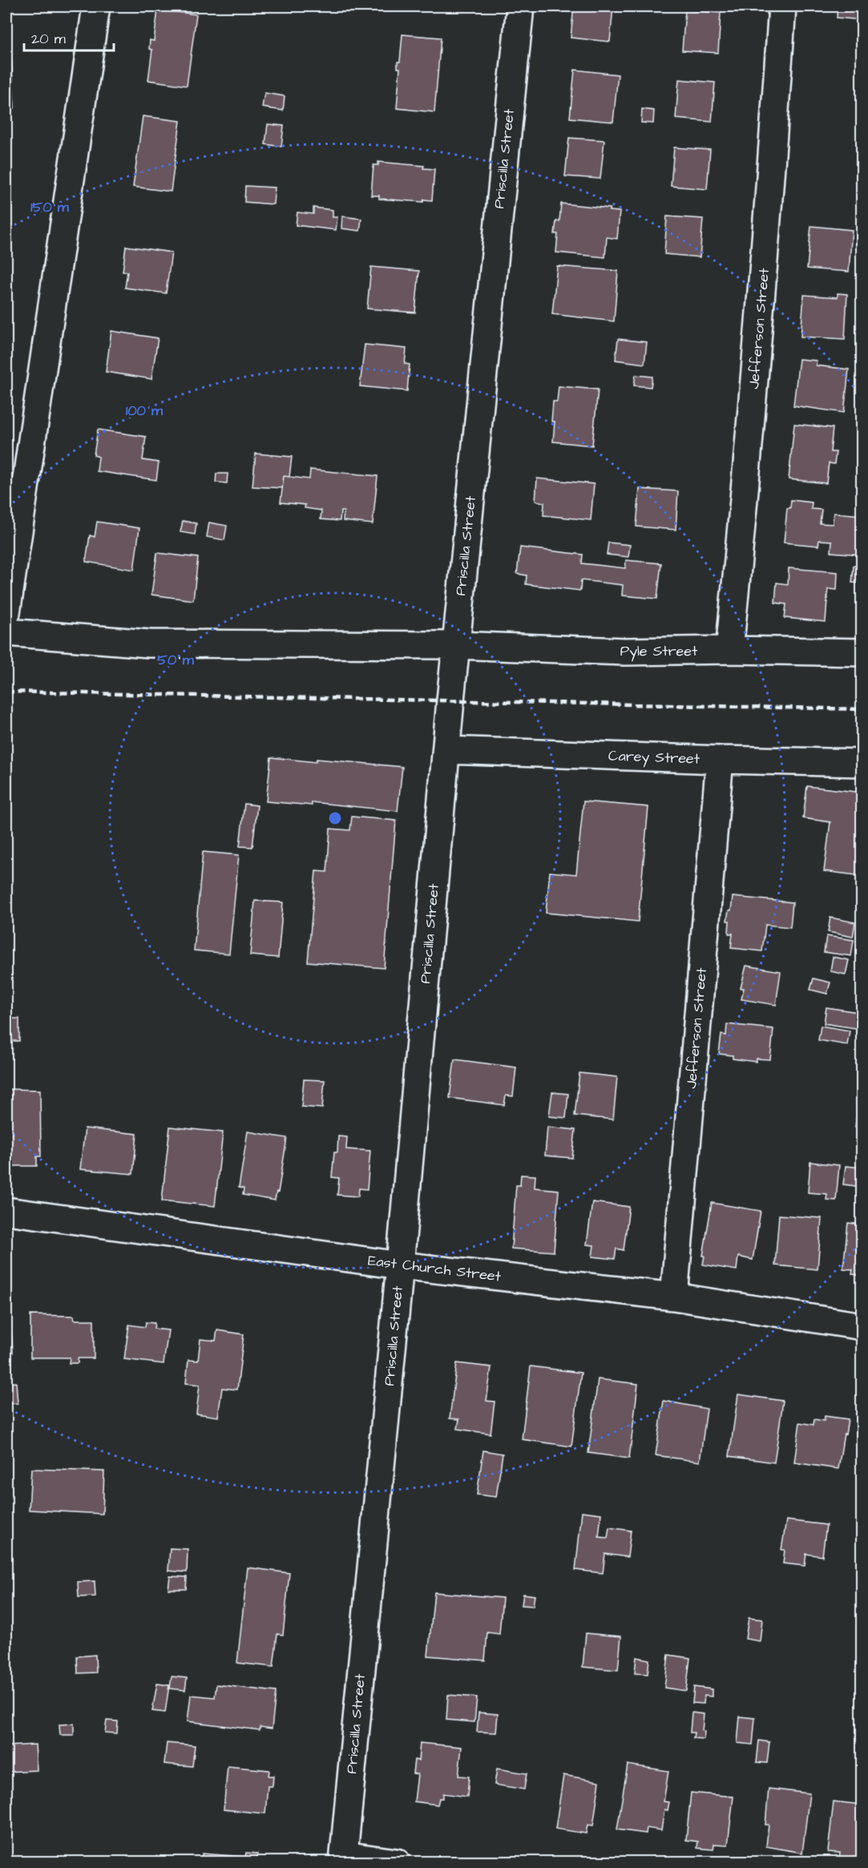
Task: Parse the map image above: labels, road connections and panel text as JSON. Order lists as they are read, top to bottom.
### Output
{
  "streets": {
    "street": [
      "Priscilla Street",
      "Jefferson Street",
      "Pyle Street",
      "Carey Street",
      "East Church Street"
    ]
  },
  "crossings": [
    ["Priscilla Street", "Pyle Street"],
    ["Priscilla Street", "Carey Street"],
    ["Priscilla Street", "East Church Street"],
    ["Jefferson Street", "Pyle Street"],
    ["Jefferson Street", "Carey Street"],
    ["Jefferson Street", "East Church Street"]
  ],
  "scale_bar": "20 m",
  "rings": ["150 m", "100 m", "50 m"]
}
